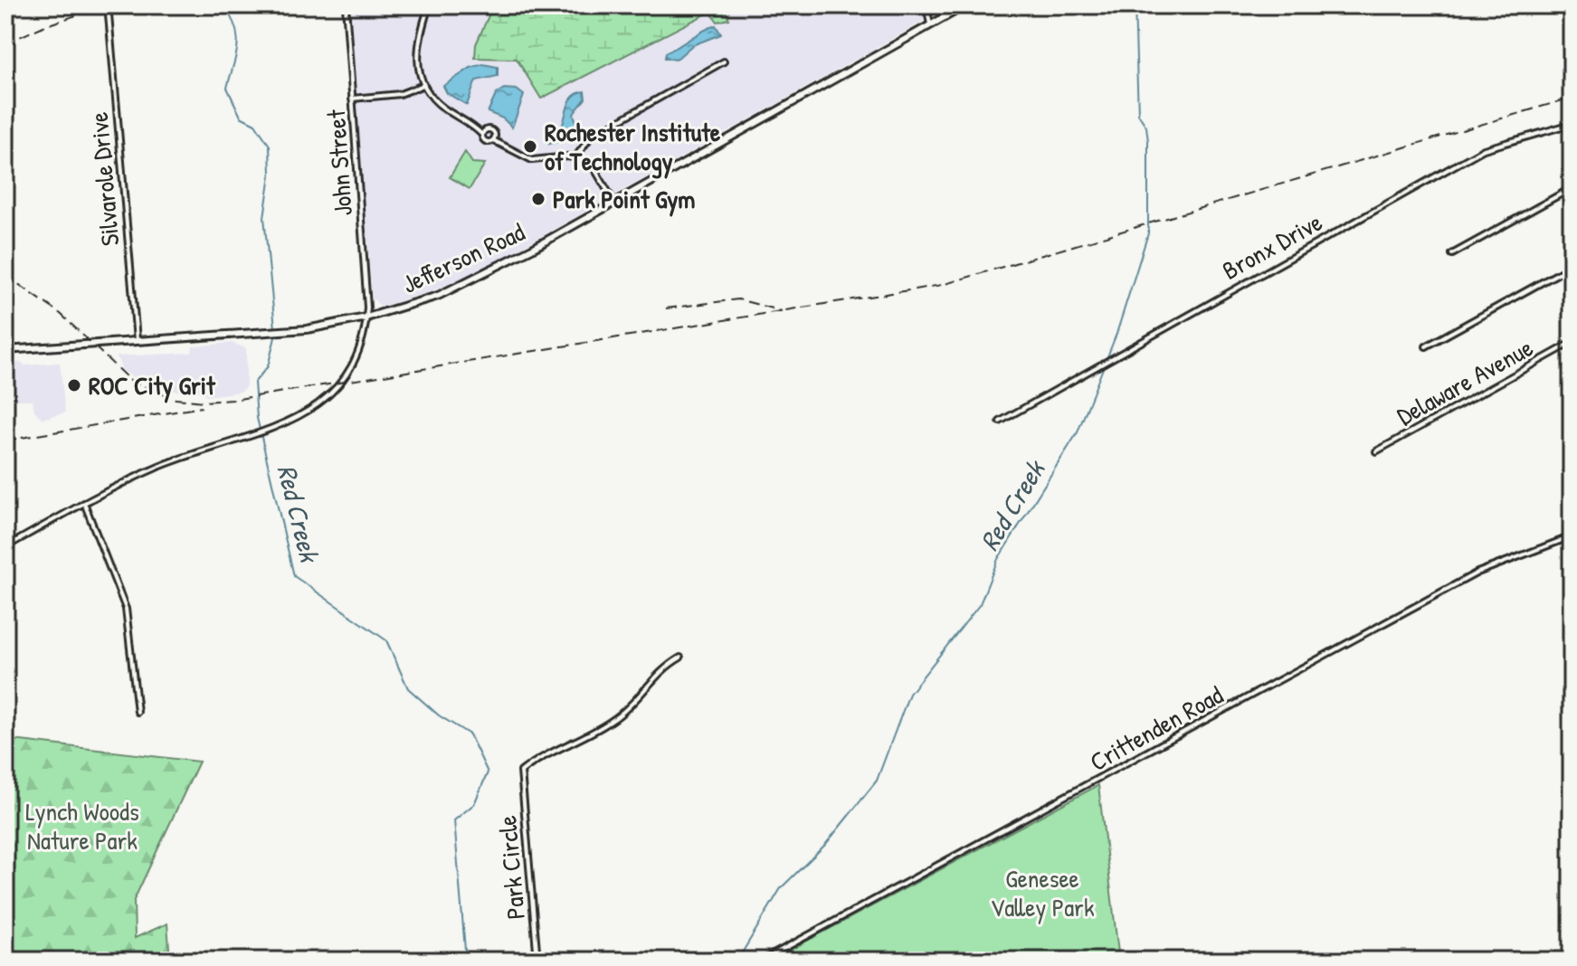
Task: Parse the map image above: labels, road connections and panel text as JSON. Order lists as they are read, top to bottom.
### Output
{
  "streets": {
    "main road": ["Jefferson Road"],
    "street": [
      "John Street",
      "Silvarole Drive",
      "Bronx Drive",
      "Delaware Avenue",
      "Crittenden Road",
      "Park Circle"
    ]
  },
  "crossings": [
    ["John Street", "Jefferson Road"],
    ["Silvarole Drive", "Jefferson Road"]
  ],
  "water": ["Red Creek"],
  "parks": ["Lynch Woods Nature Park", "Genesee Valley Park"],
  "places": ["Rochester Institute of Technology", "Park Point Gym", "ROC City Grit"]
}
